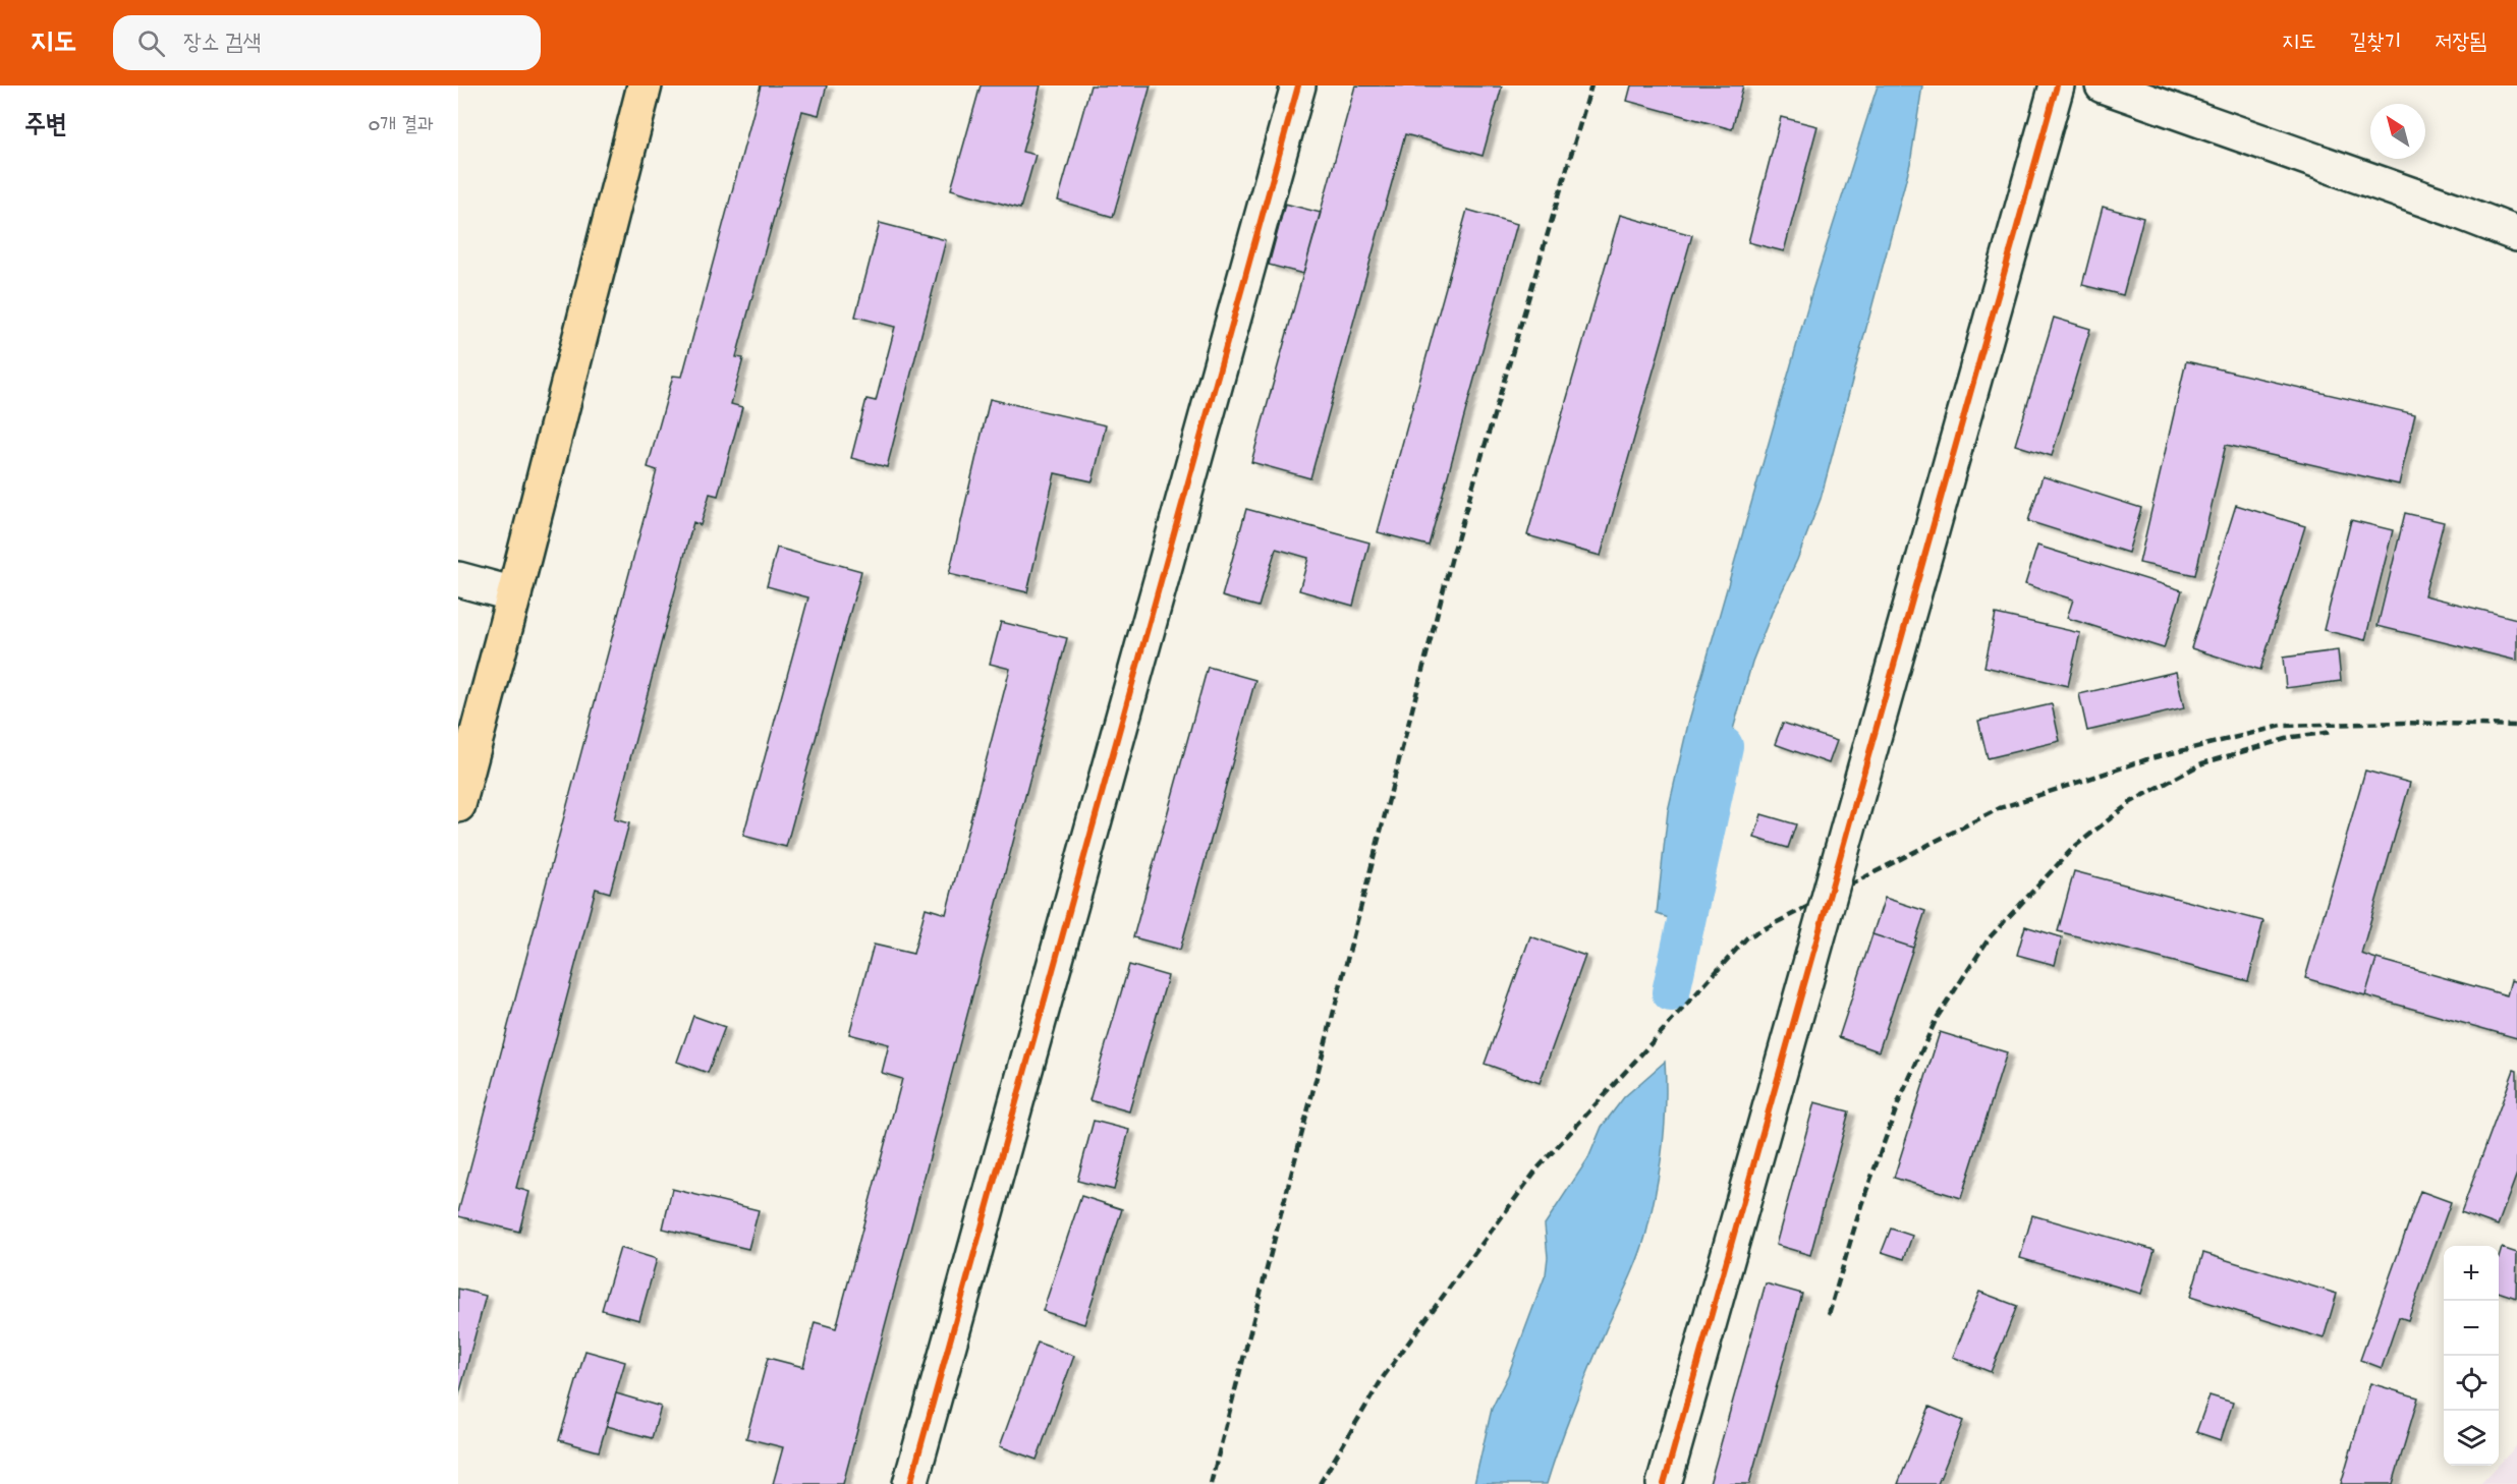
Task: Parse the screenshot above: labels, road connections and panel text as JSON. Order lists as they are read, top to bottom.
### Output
{
  "north": "top left",
  "page": {
    "header": "지도",
    "search": "장소 검색",
    "nav": ["지도", "길찾기", "저장됨"],
    "heading": ["주변", "0개 결과"],
    "map_buttons": ["+", "−"]
  }
}
